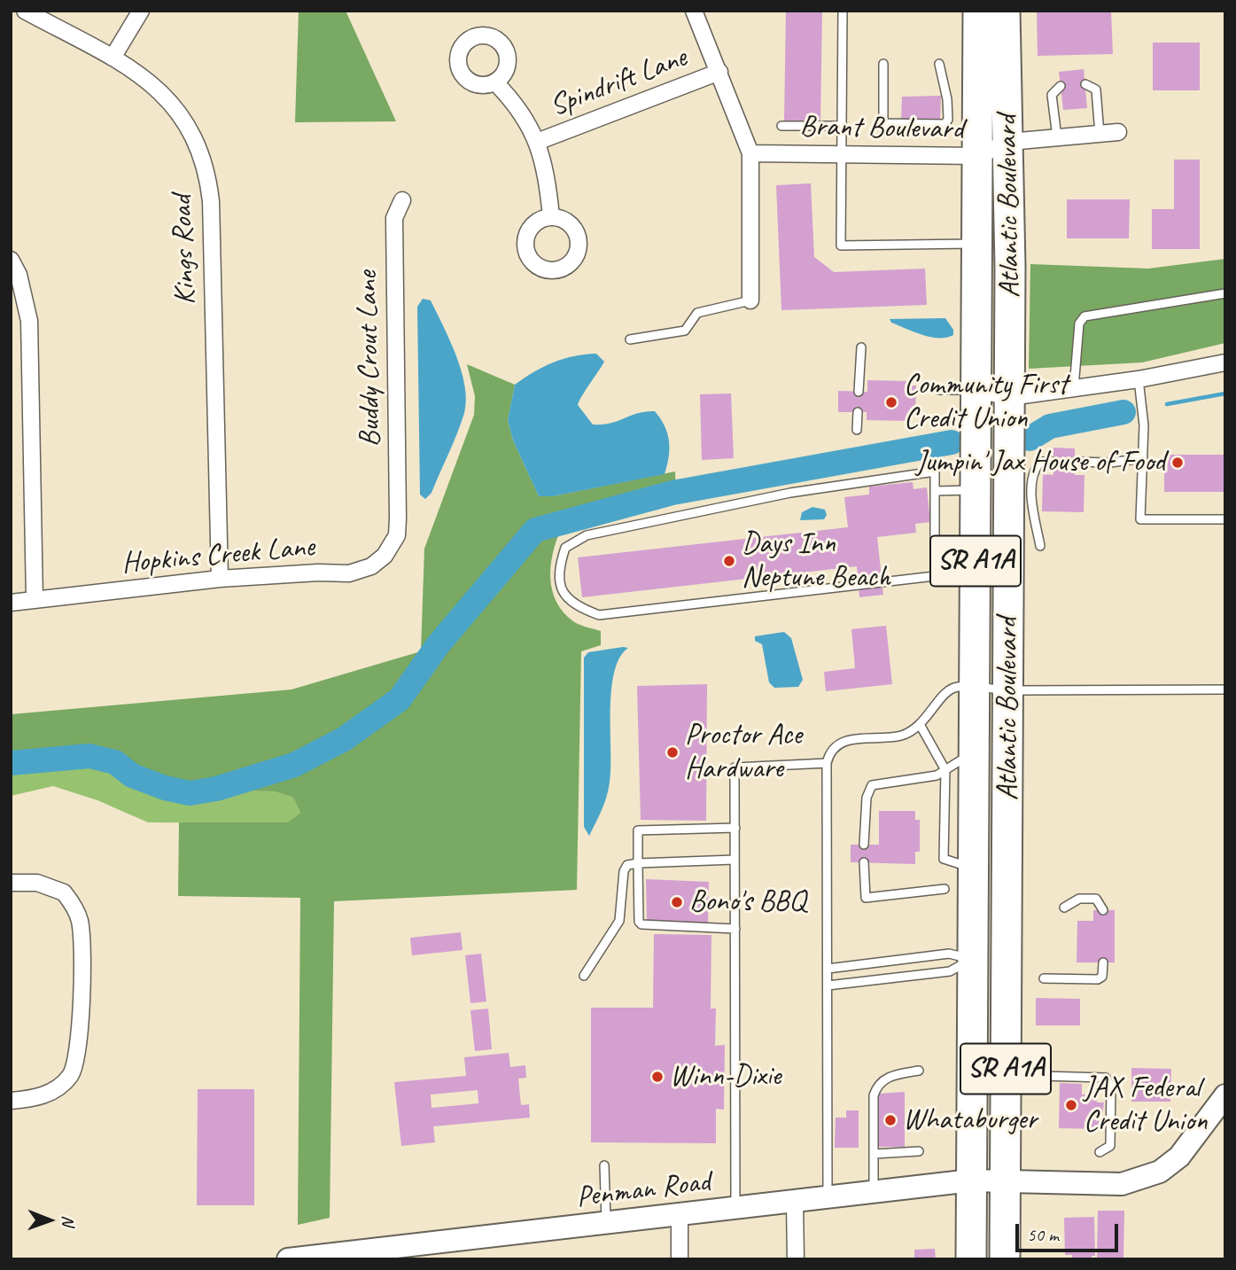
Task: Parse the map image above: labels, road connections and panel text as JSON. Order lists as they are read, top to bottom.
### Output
{
  "streets": {
    "highway": ["Atlantic Boulevard", "SR A1A"],
    "street": [
      "Spindrift Lane",
      "Brant Boulevard",
      "Kings Road",
      "Buddy Crout Lane",
      "Hopkins Creek Lane",
      "Penman Road"
    ]
  },
  "crossings": [
    ["Brant Boulevard", "Atlantic Boulevard"],
    ["Atlantic Boulevard", "Penman Road"],
    ["Kings Road", "Hopkins Creek Lane"],
    ["Buddy Crout Lane", "Hopkins Creek Lane"]
  ],
  "places": [
    "Community First Credit Union",
    "Jumpin' Jax House of Food",
    "Days Inn Neptune Beach",
    "Proctor Ace Hardware",
    "Bono's BBQ",
    "Winn-Dixie",
    "JAX Federal Credit Union",
    "Whataburger"
  ],
  "scale_bar": "50 m",
  "north": "right"
}
